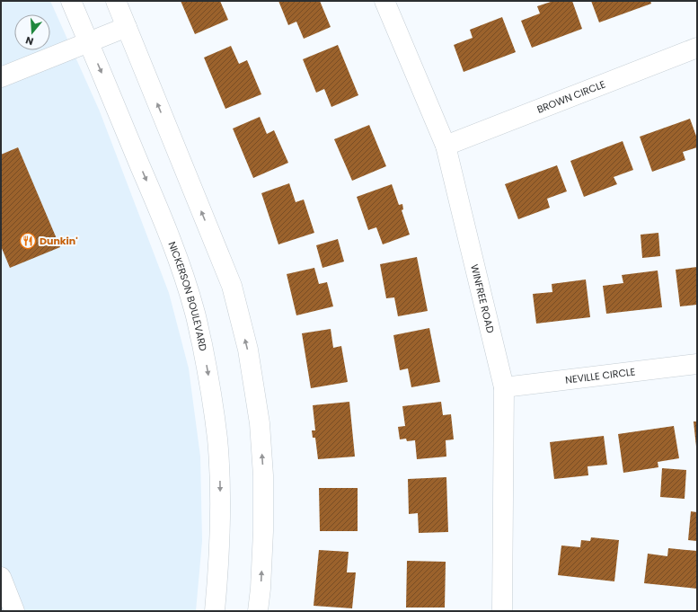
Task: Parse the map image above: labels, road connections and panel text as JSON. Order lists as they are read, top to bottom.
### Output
{
  "streets": {
    "street": [
      "BROWN CIRCLE",
      "NICKERSON BOULEVARD",
      "WINFREE ROAD",
      "NEVILLE CIRCLE"
    ]
  },
  "crossings": [
    ["BROWN CIRCLE", "WINFREE ROAD"],
    ["WINFREE ROAD", "NEVILLE CIRCLE"]
  ],
  "places": {
    "restaurant": ["Dunkin'"]
  },
  "north": "bottom"
}
